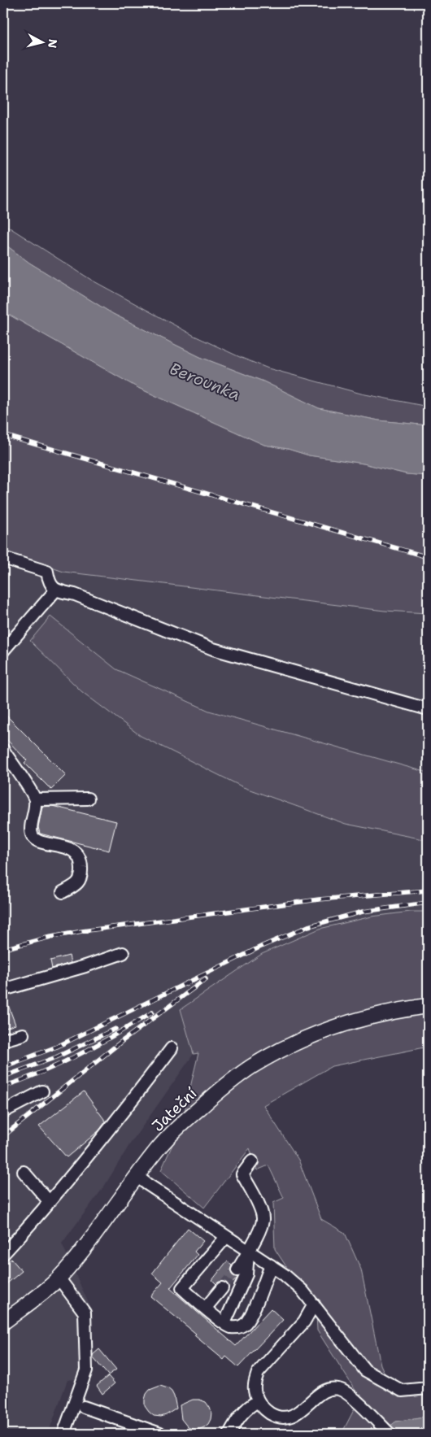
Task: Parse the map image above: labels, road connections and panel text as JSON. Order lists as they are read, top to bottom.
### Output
{
  "streets": {
    "main road": ["Jateční"]
  },
  "water": ["Berounka"],
  "north": "right"
}
